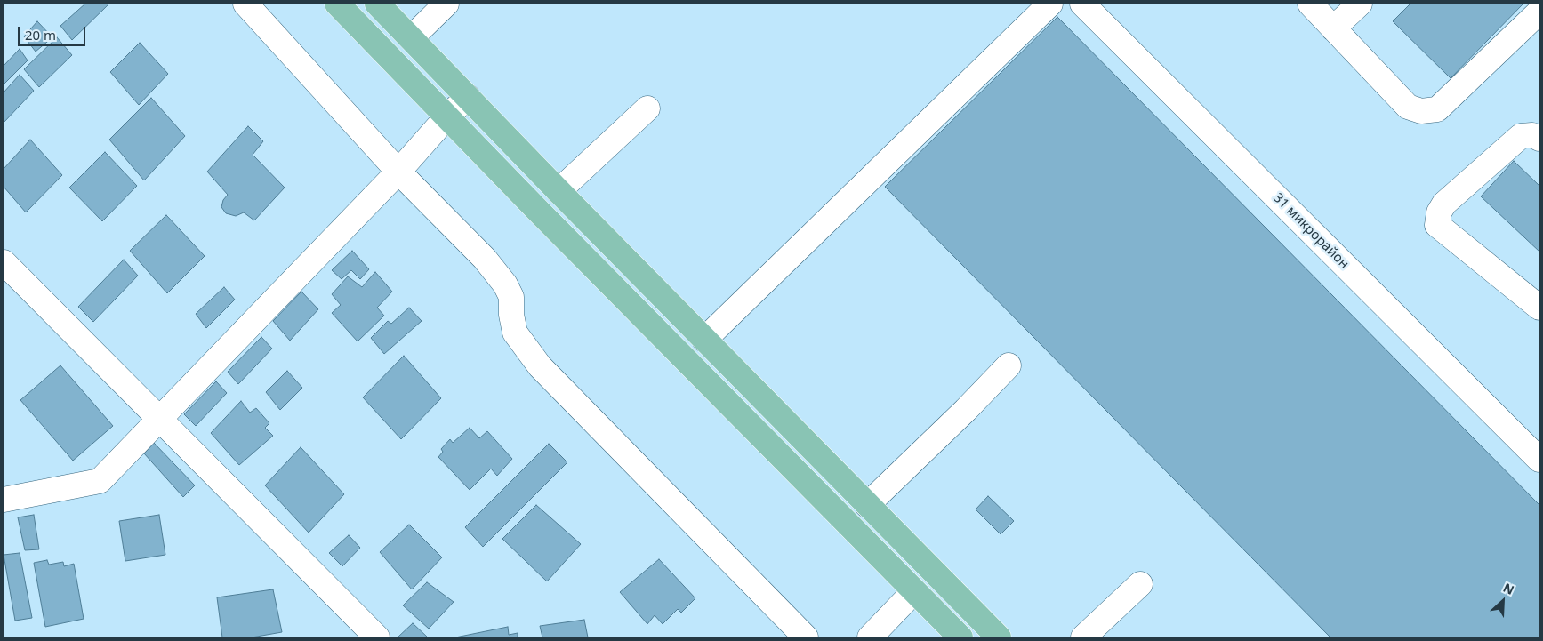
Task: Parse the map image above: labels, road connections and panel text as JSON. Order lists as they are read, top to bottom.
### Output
{
  "streets": {
    "street": ["31 микрорайон"]
  },
  "scale_bar": "20 m",
  "north": "top right"
}
